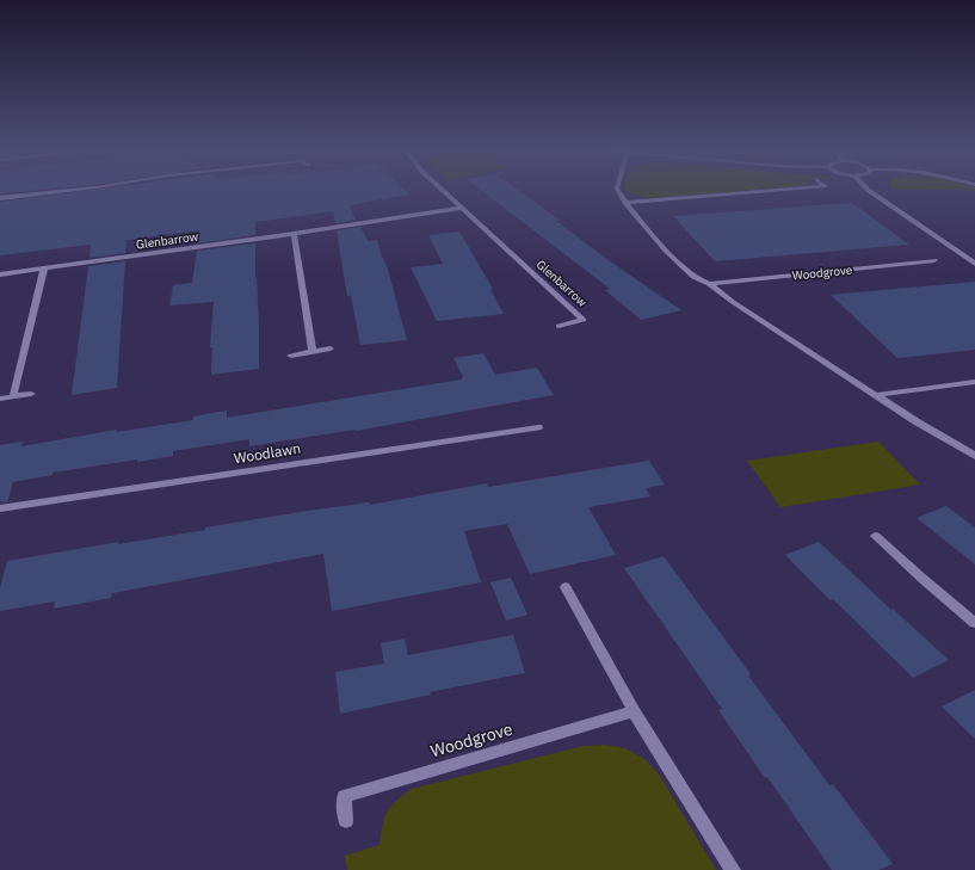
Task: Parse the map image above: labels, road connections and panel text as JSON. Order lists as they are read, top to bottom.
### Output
{
  "streets": {
    "street": ["Glenbarrow", "Woodgrove", "Woodlawn"]
  }
}
